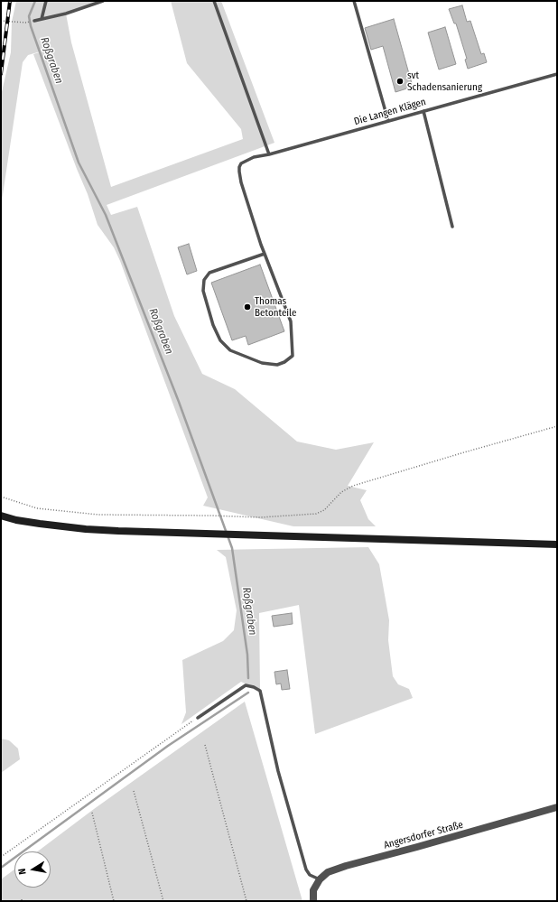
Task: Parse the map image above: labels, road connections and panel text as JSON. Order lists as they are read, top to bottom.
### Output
{
  "streets": {
    "street": ["Angersdorfer Straße"],
    "lane": ["Die Langen Klägen"]
  },
  "water": ["Roßgraben"],
  "places": ["svt Schadensanierung", "Thomas Betonteile"],
  "north": "left"
}
